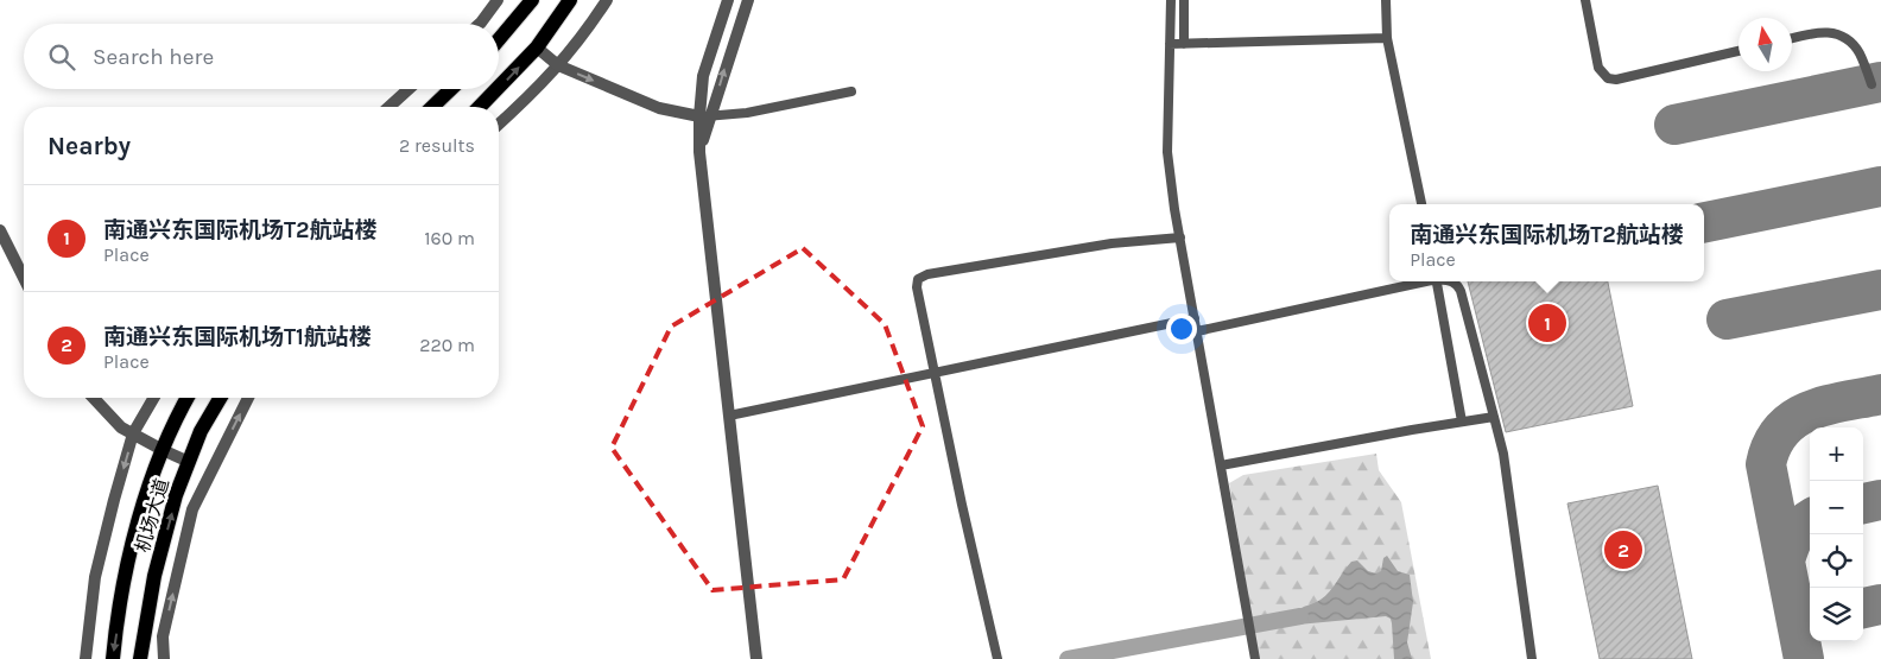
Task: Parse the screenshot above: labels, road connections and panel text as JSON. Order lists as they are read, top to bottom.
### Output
{
  "streets": {
    "main road": ["机场大道"]
  },
  "north": "top",
  "page": {
    "search": "Search here",
    "heading": ["Nearby", "2 results"],
    "list": [
      {
        "mark": "1",
        "name": "南通兴东国际机场T2航站楼",
        "note": "Place",
        "value": "160 m"
      },
      {
        "mark": "2",
        "name": "南通兴东国际机场T1航站楼",
        "note": "Place",
        "value": "220 m"
      }
    ],
    "popup": ["南通兴东国际机场T2航站楼", "Place"],
    "pins": ["1", "2"],
    "map_buttons": ["+", "−"]
  }
}
